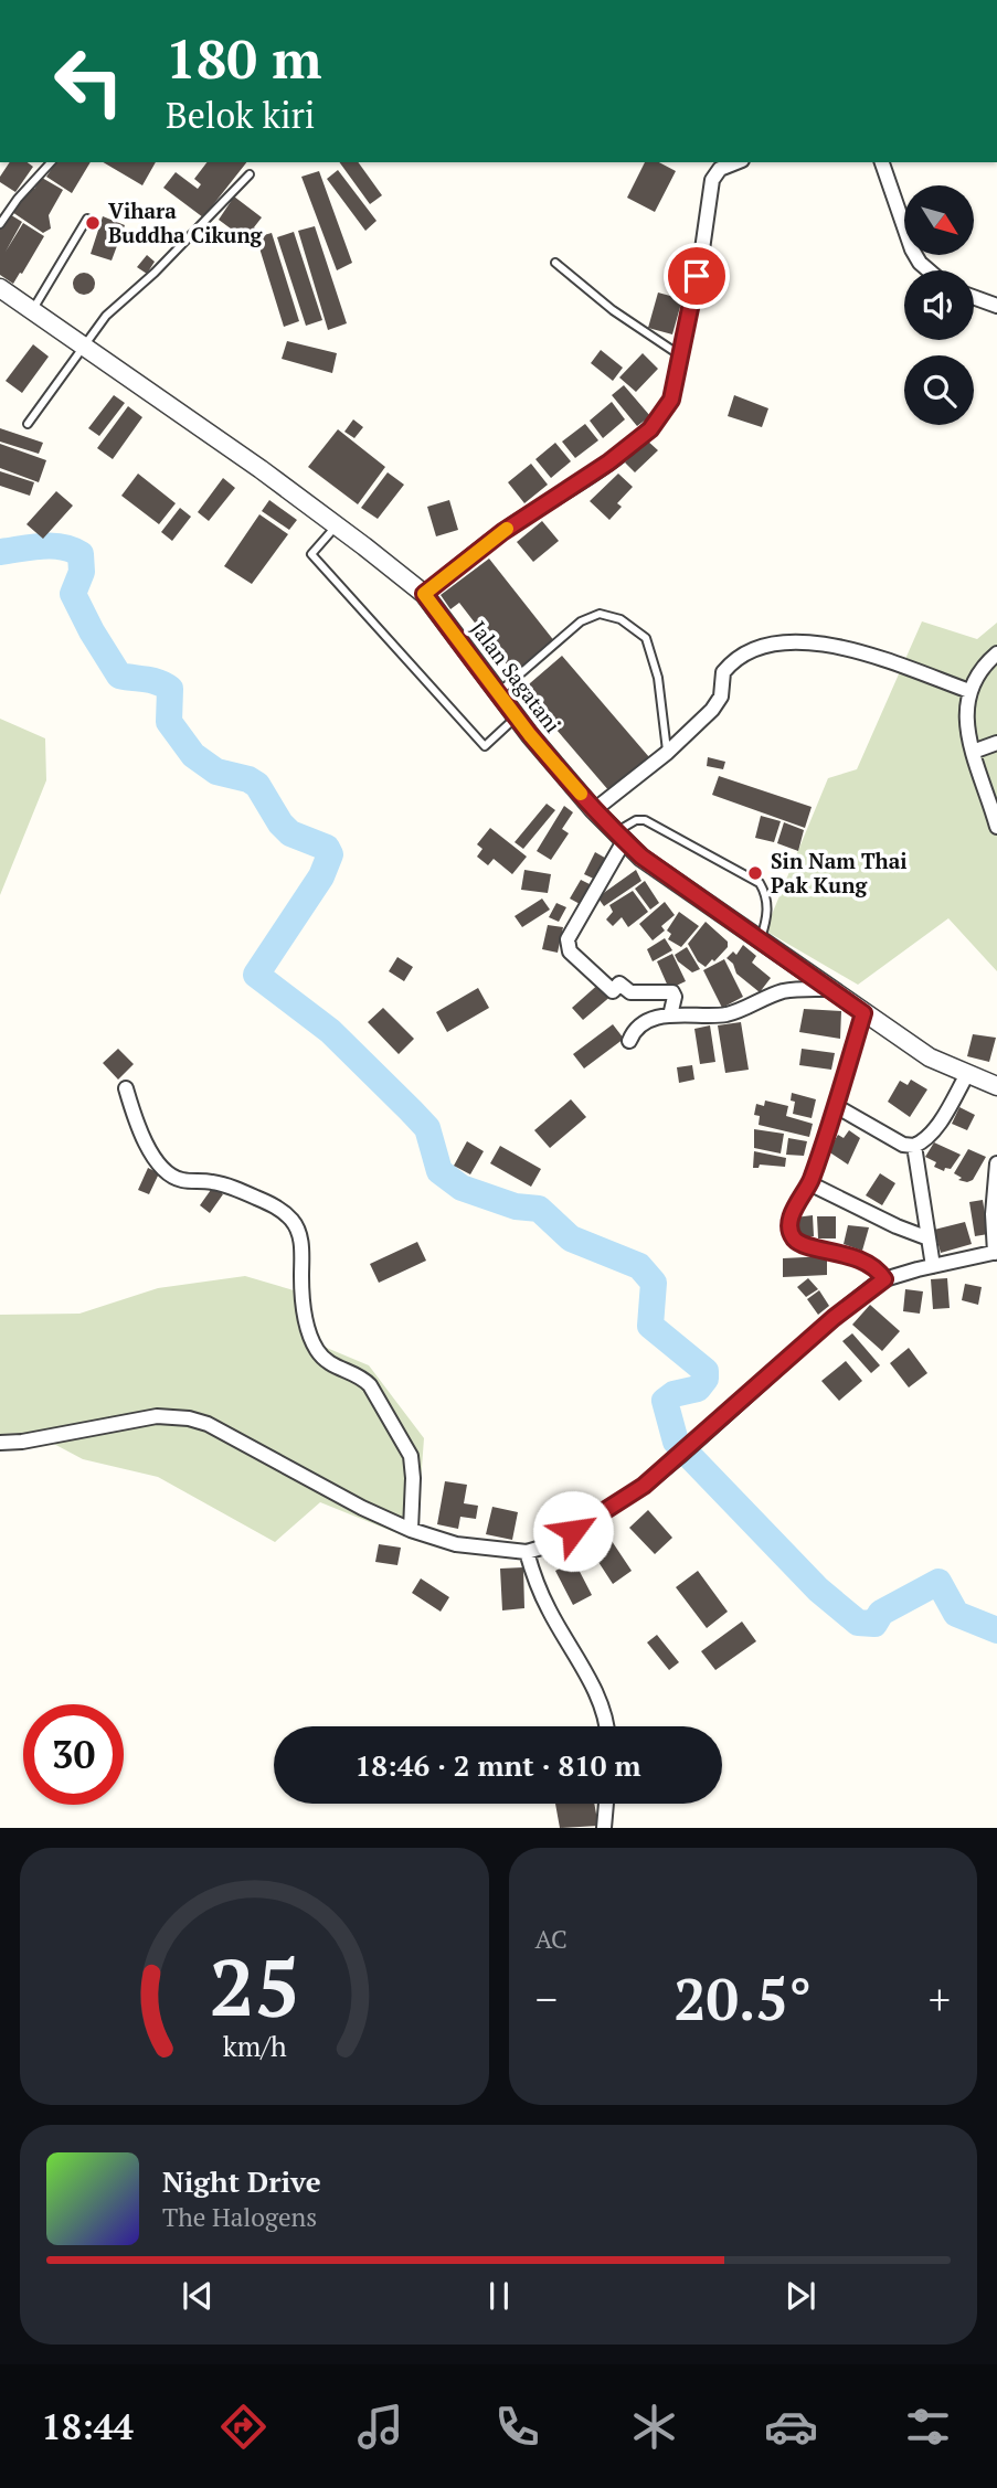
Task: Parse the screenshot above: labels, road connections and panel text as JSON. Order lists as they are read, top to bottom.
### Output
{
  "streets": {
    "street": ["Jalan Sagatani"]
  },
  "places": ["Vihara Buddha Cikung", "Sin Nam Thai Pak Kung"],
  "north": "bottom right",
  "page": {
    "turn": ["180 m", "Belok kiri"],
    "limit": "30",
    "trip": "18:46 · 2 mnt · 810 m",
    "tile": "AC",
    "heat": ["−", "20.5°", "+"],
    "song": ["Night Drive", "The Halogens"],
    "tabs": "18:44",
    "gauge": ["25", "km/h"]
  }
}
